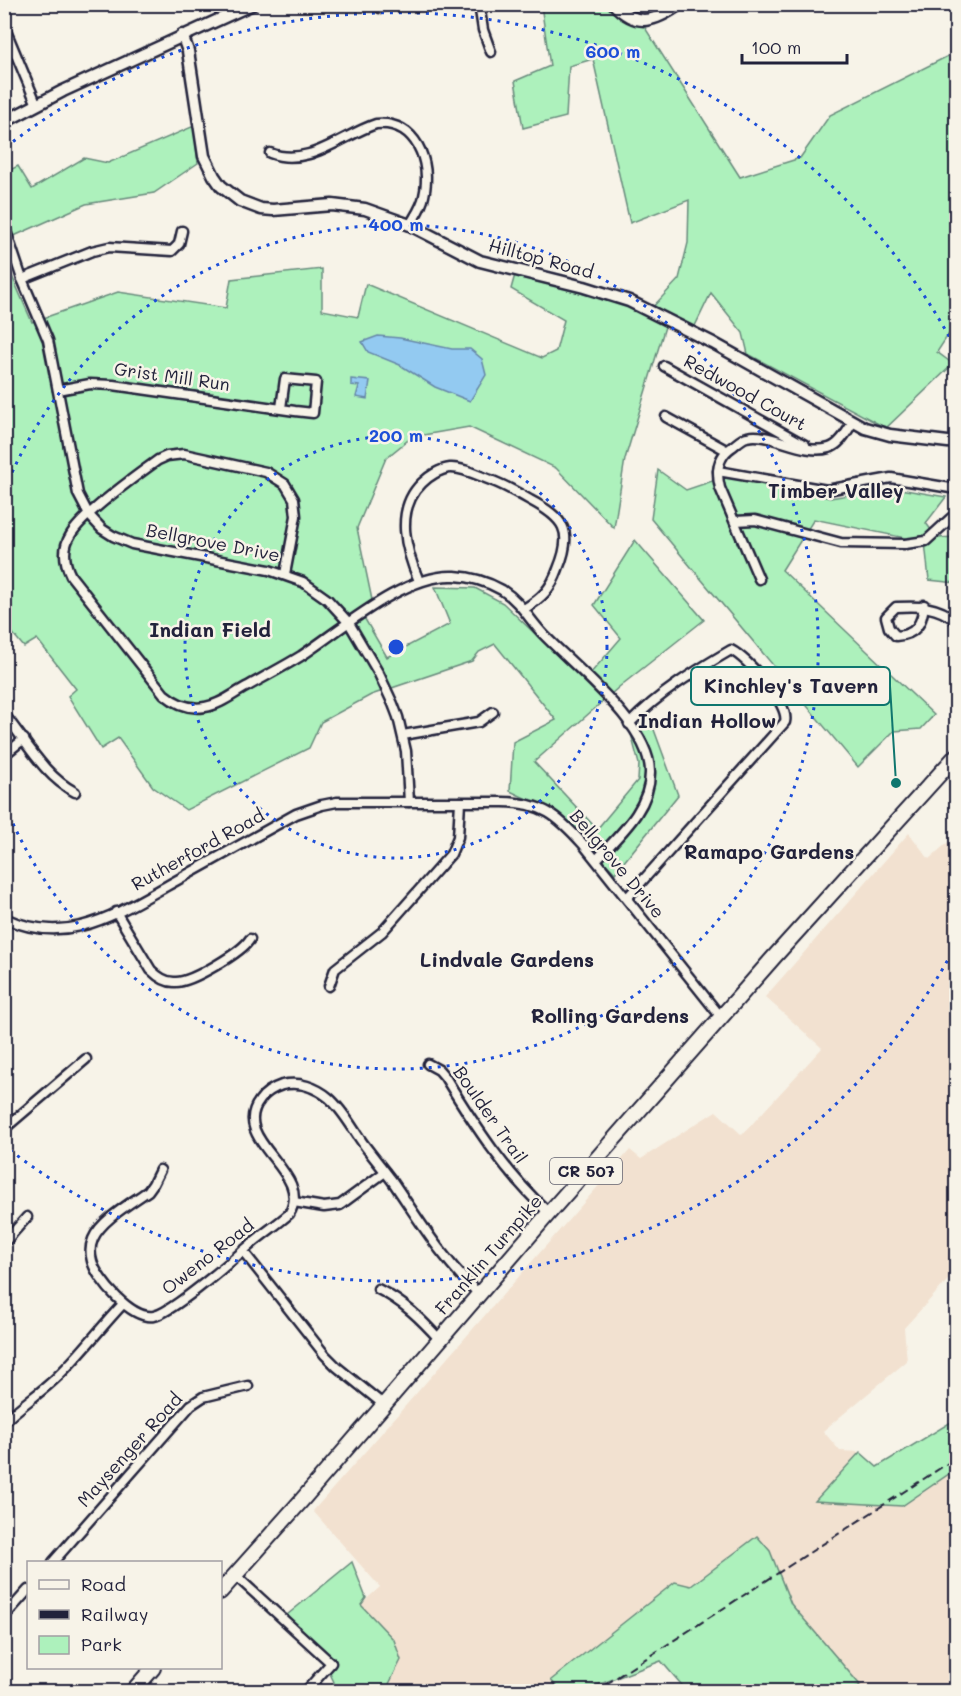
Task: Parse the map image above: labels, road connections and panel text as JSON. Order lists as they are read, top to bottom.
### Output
{
  "streets": {
    "main road": ["CR 507", "Franklin Turnpike"],
    "street": [
      "Hilltop Road",
      "Grist Mill Run",
      "Redwood Court",
      "Bellgrove Drive",
      "Rutherford Road",
      "Boulder Trail",
      "Oweno Road",
      "Maysenger Road"
    ]
  },
  "crossings": [
    ["Grist Mill Run", "Bellgrove Drive"],
    ["Bellgrove Drive", "Rutherford Road"],
    ["Bellgrove Drive", "Franklin Turnpike"],
    ["Boulder Trail", "Franklin Turnpike"]
  ],
  "districts": [
    "Timber Valley",
    "Indian Field",
    "Indian Hollow",
    "Ramapo Gardens",
    "Lindvale Gardens",
    "Rolling Gardens"
  ],
  "places": ["Kinchley's Tavern"],
  "legend": ["Road", "Railway", "Park"],
  "scale_bar": "100 m",
  "rings": ["600 m", "400 m", "200 m"]
}
